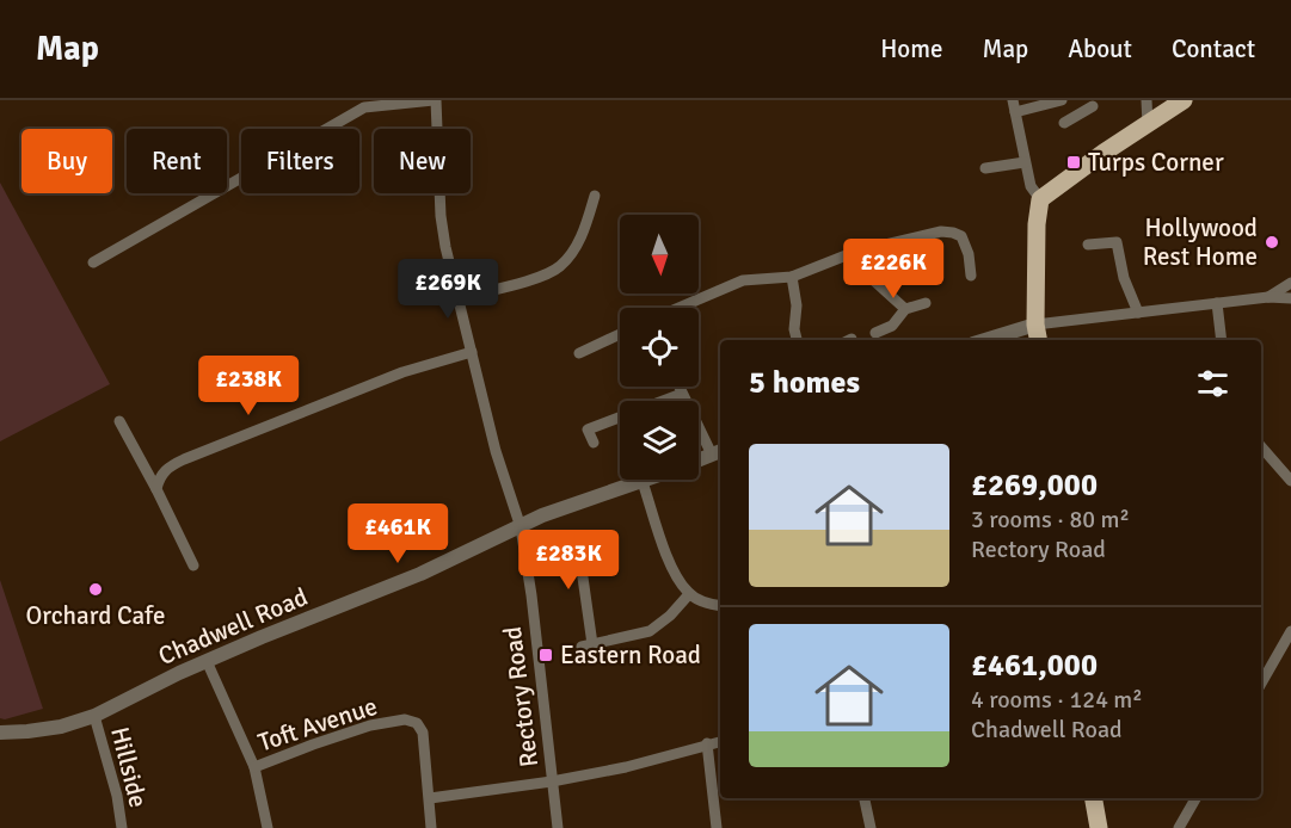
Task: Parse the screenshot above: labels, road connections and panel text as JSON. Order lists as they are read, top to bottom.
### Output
{
  "streets": {
    "street": [
      "Chadwell Road",
      "Rectory Road",
      "Toft Avenue",
      "Hillside"
    ]
  },
  "crossings": [
    ["Chadwell Road", "Rectory Road"],
    ["Chadwell Road", "Hillside"]
  ],
  "places": {
    "transit": ["Turps Corner", "Eastern Road"],
    "other": ["Hollywood Rest Home", "Orchard Cafe"]
  },
  "north": "bottom",
  "page": {
    "header": "Map",
    "nav": [
      "Home",
      "Map",
      "About",
      "Contact"
    ],
    "chip": [
      "Buy",
      "Rent",
      "Filters",
      "New"
    ],
    "price": [
      "£226K",
      "£269K",
      "£238K",
      "£461K",
      "£283K"
    ],
    "heading": "5 homes",
    "list": [
      {
        "name": "£269,000",
        "note": "3 rooms · 80 m² · Rectory Road"
      },
      {
        "name": "£461,000",
        "note": "4 rooms · 124 m² · Chadwell Road"
      }
    ]
  }
}
